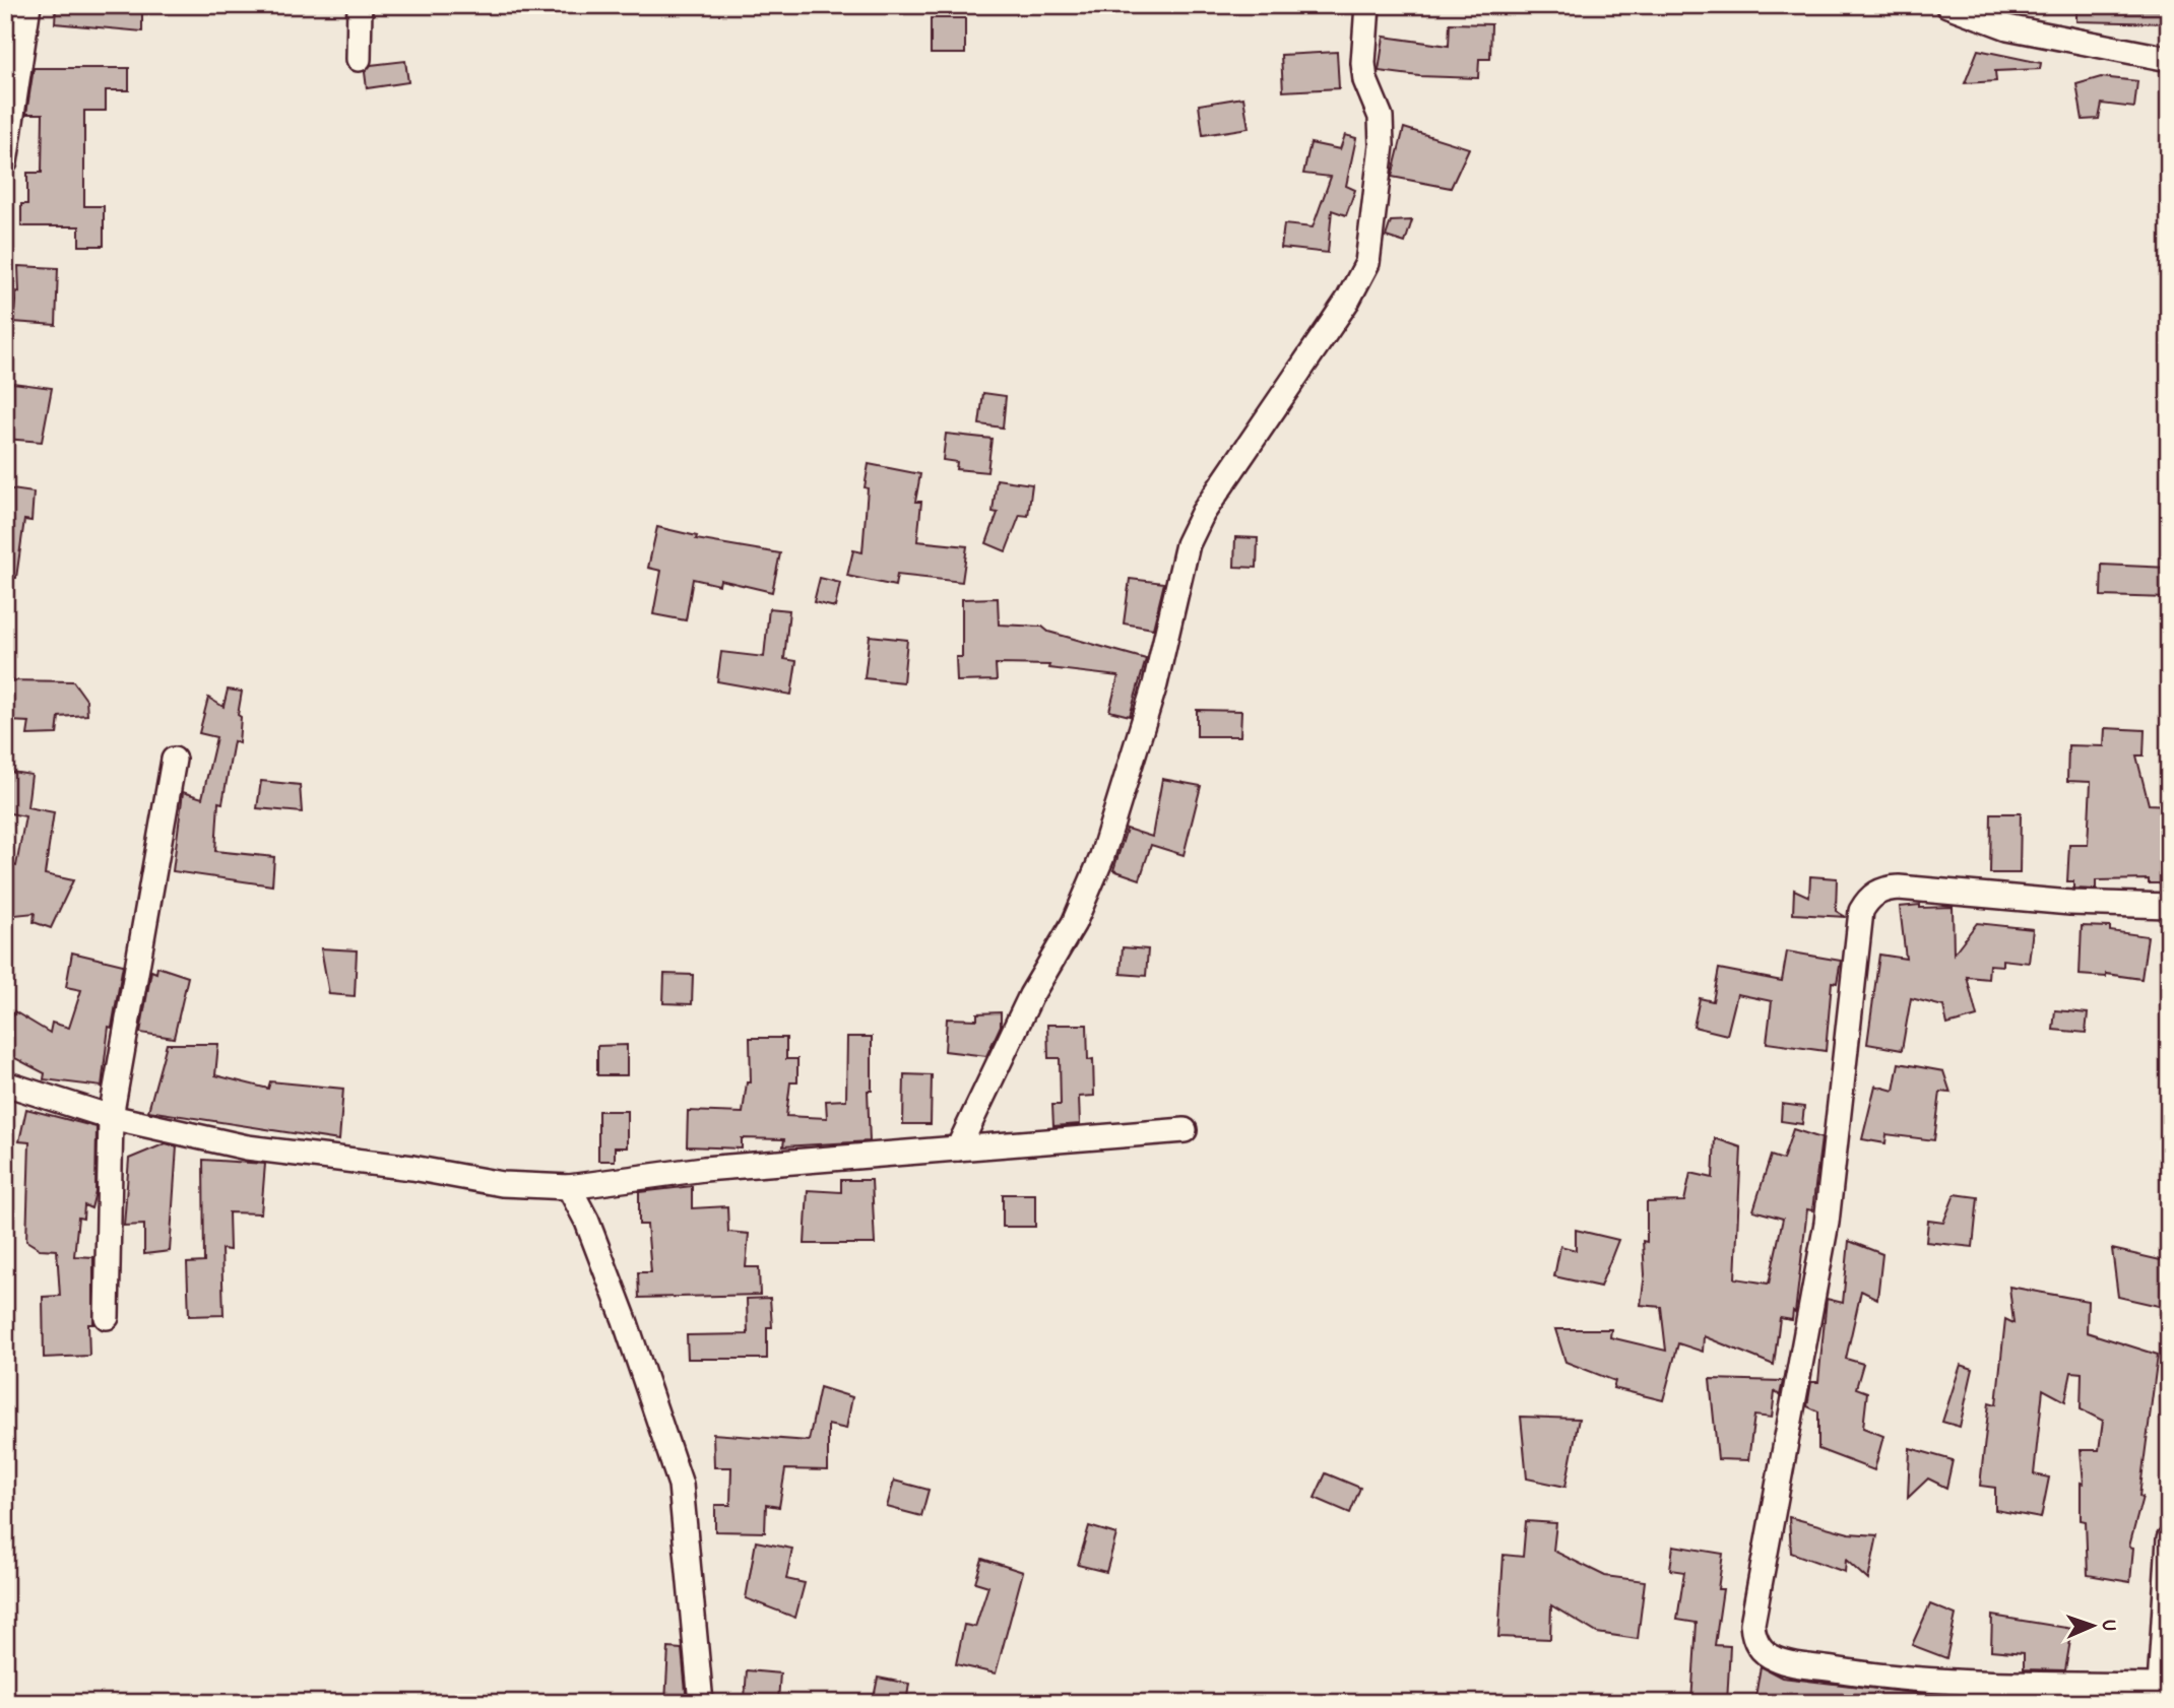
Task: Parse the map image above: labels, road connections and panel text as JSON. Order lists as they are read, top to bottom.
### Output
{
  "north": "right"
}
